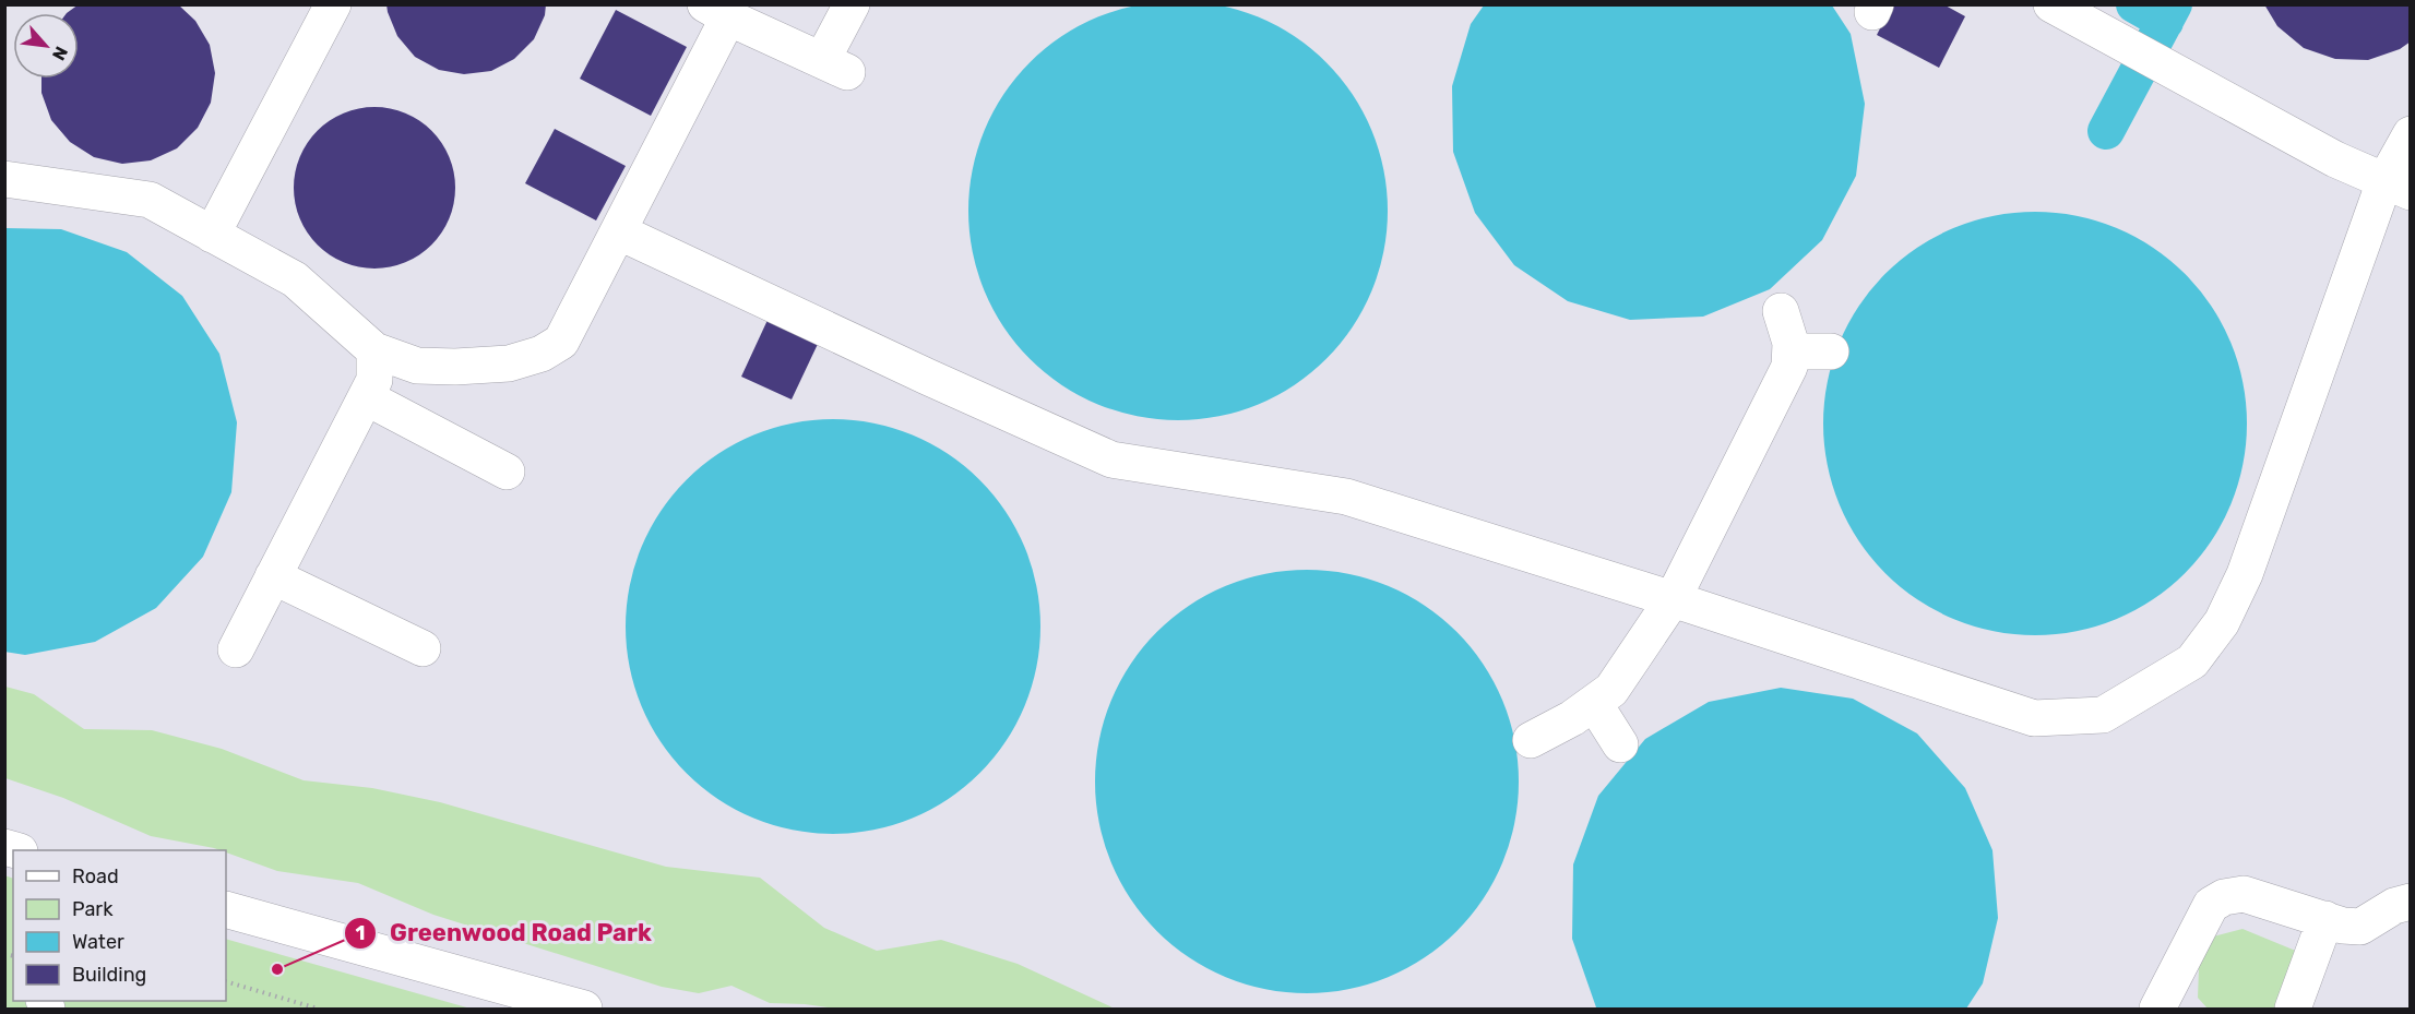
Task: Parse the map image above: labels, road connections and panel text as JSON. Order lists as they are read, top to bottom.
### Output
{
  "places": ["Greenwood Road Park"],
  "legend": [
    "Road",
    "Park",
    "Water",
    "Building"
  ],
  "north": "bottom right"
}
